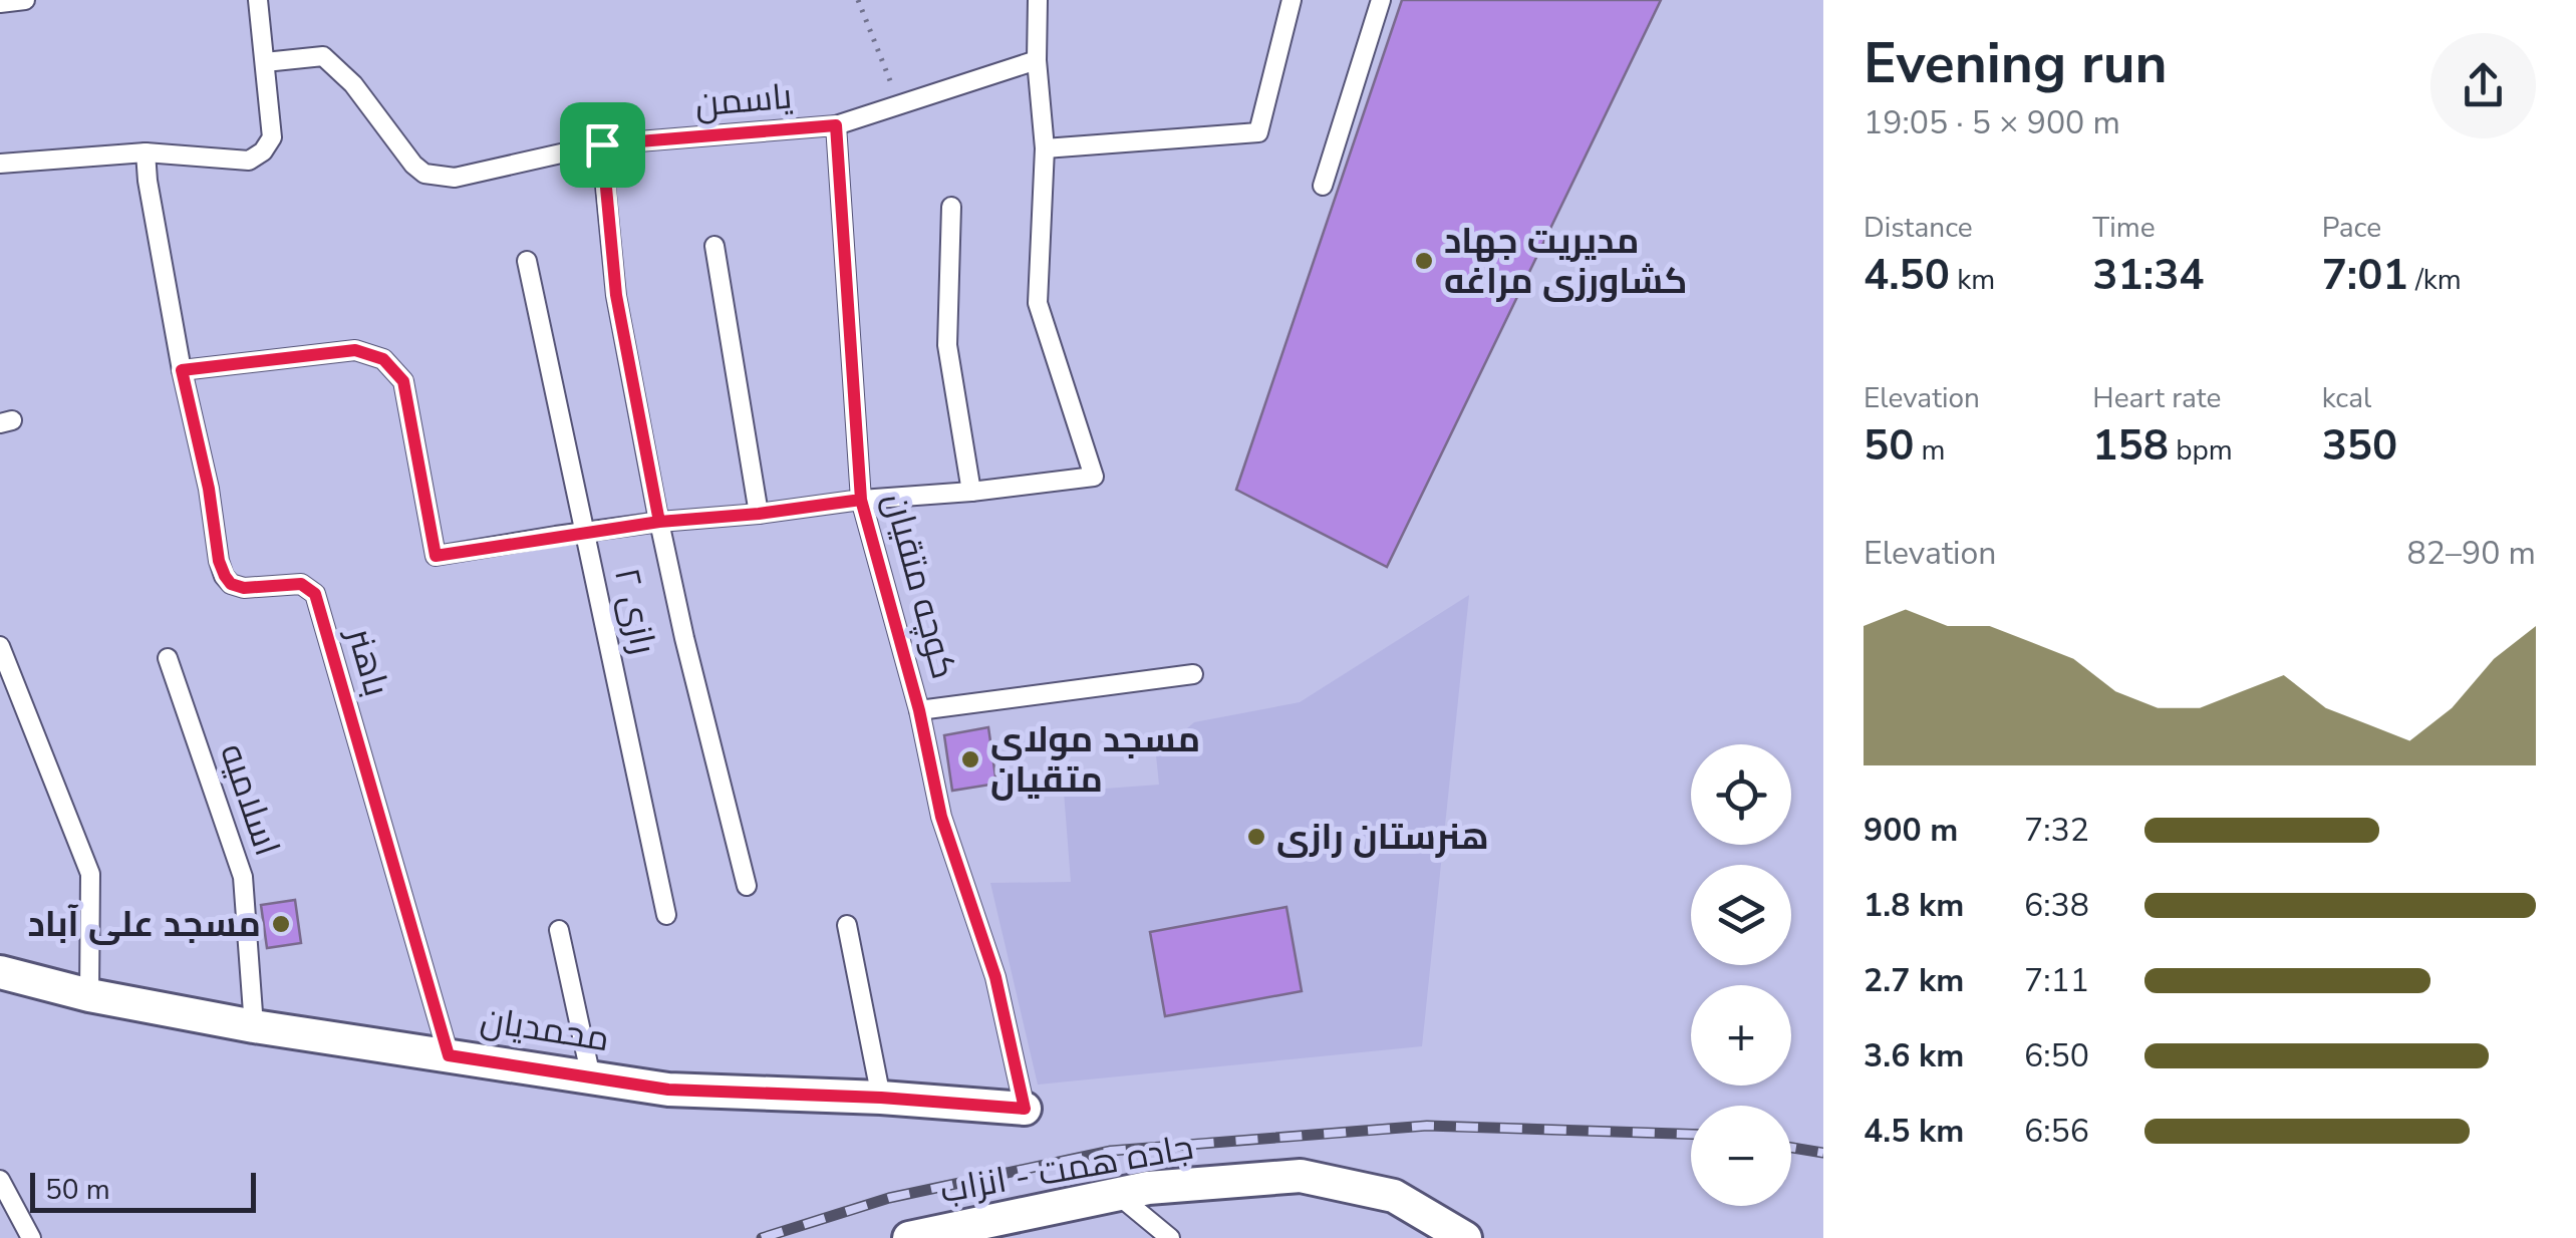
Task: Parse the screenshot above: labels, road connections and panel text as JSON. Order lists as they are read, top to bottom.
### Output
{
  "streets": {
    "street": ["محمدیان", "جاده همت - انزاب"],
    "lane": [
      "یاسمن",
      "کوچه متقیان",
      "رازی ۲",
      "باهنر",
      "اسلاميه"
    ]
  },
  "crossings": [
    ["یاسمن", "کوچه متقیان"],
    ["کوچه متقیان", "محمدیان"],
    ["باهنر", "محمدیان"],
    ["اسلاميه", "محمدیان"]
  ],
  "places": [
    "مدیریت جهاد کشاورزی مراغه",
    "مسجد مولای متقیان",
    "هنرستان رازی",
    "مسجد علی آباد"
  ],
  "scale_bar": "50 m",
  "page": {
    "heading": ["Evening run", "19:05 · 5 × 900 m"],
    "stats": [
      ["Distance", "4.50 km"],
      ["Time", "31:34"],
      ["Pace", "7:01 /km"],
      ["Elevation", "50 m"],
      ["Heart rate", "158 bpm"],
      ["kcal", "350"]
    ],
    "chart": ["Elevation", "82–90 m"],
    "map_buttons": ["+", "−"],
    "list": [
      {
        "name": "900 m",
        "note": "7:32"
      },
      {
        "name": "1.8 km",
        "note": "6:38"
      },
      {
        "name": "2.7 km",
        "note": "7:11"
      },
      {
        "name": "3.6 km",
        "note": "6:50"
      },
      {
        "name": "4.5 km",
        "note": "6:56"
      }
    ],
    "scale": "50 m"
  }
}
